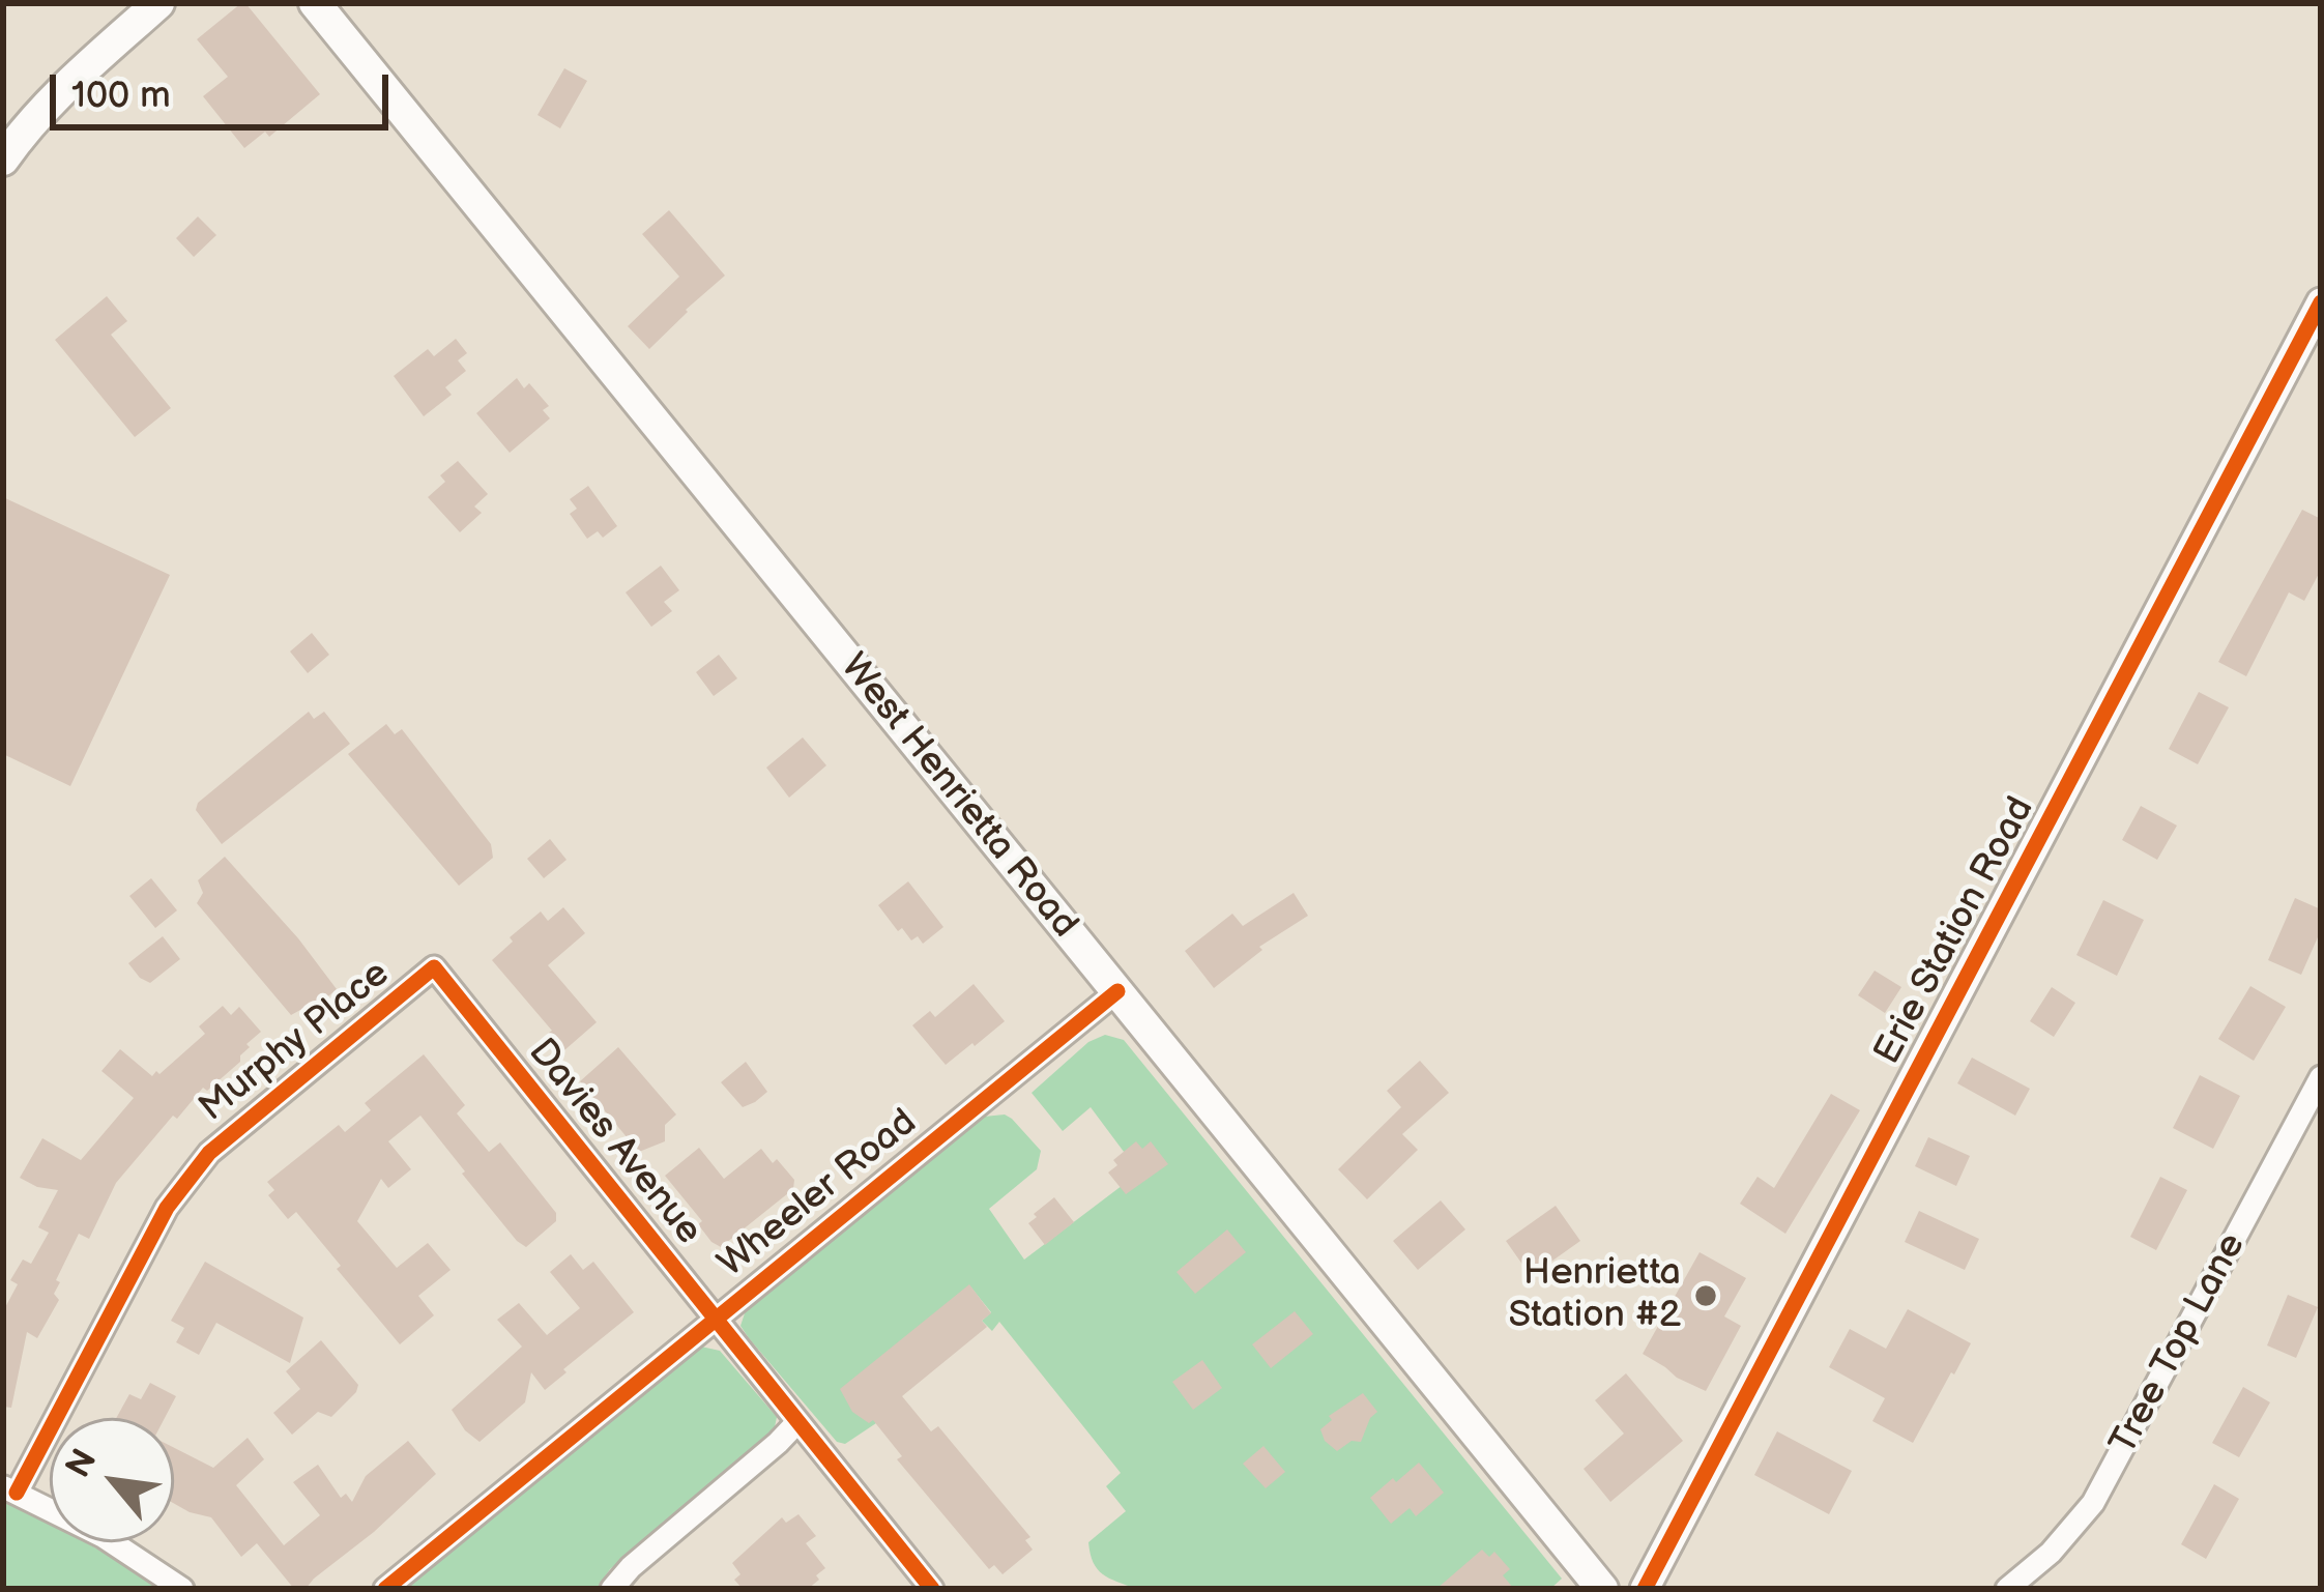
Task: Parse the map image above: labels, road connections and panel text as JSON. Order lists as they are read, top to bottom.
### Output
{
  "streets": {
    "main road": ["West Henrietta Road"],
    "street": [
      "Erie Station Road",
      "Murphy Place",
      "Davies Avenue",
      "Wheeler Road",
      "Tree Top Lane"
    ]
  },
  "crossings": [
    ["West Henrietta Road", "Wheeler Road"],
    ["Murphy Place", "Davies Avenue"],
    ["Davies Avenue", "Wheeler Road"]
  ],
  "places": ["Henrietta Station #2"],
  "scale_bar": "100 m",
  "north": "top left"
}
